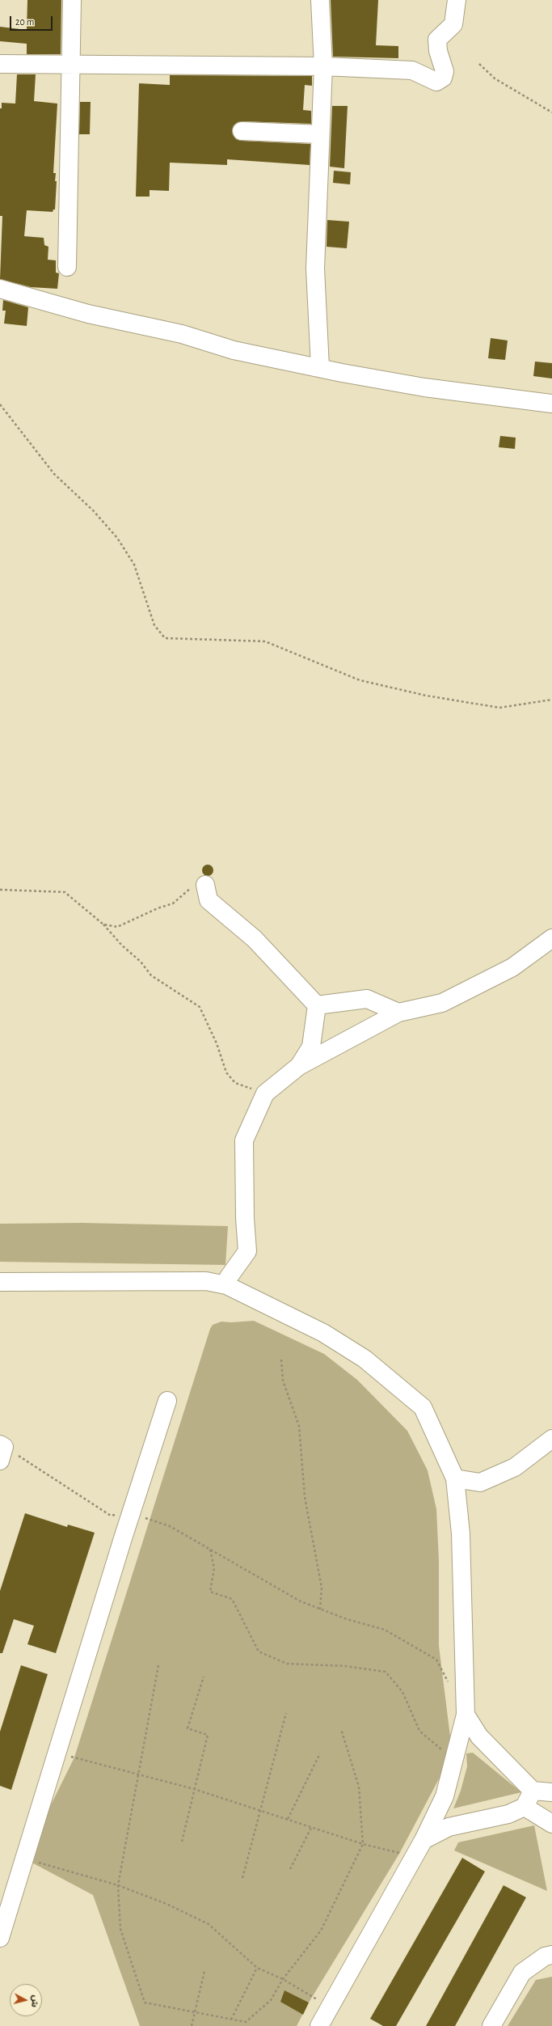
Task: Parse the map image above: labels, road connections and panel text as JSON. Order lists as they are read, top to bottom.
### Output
{
  "scale_bar": "20 m",
  "north": "right"
}
